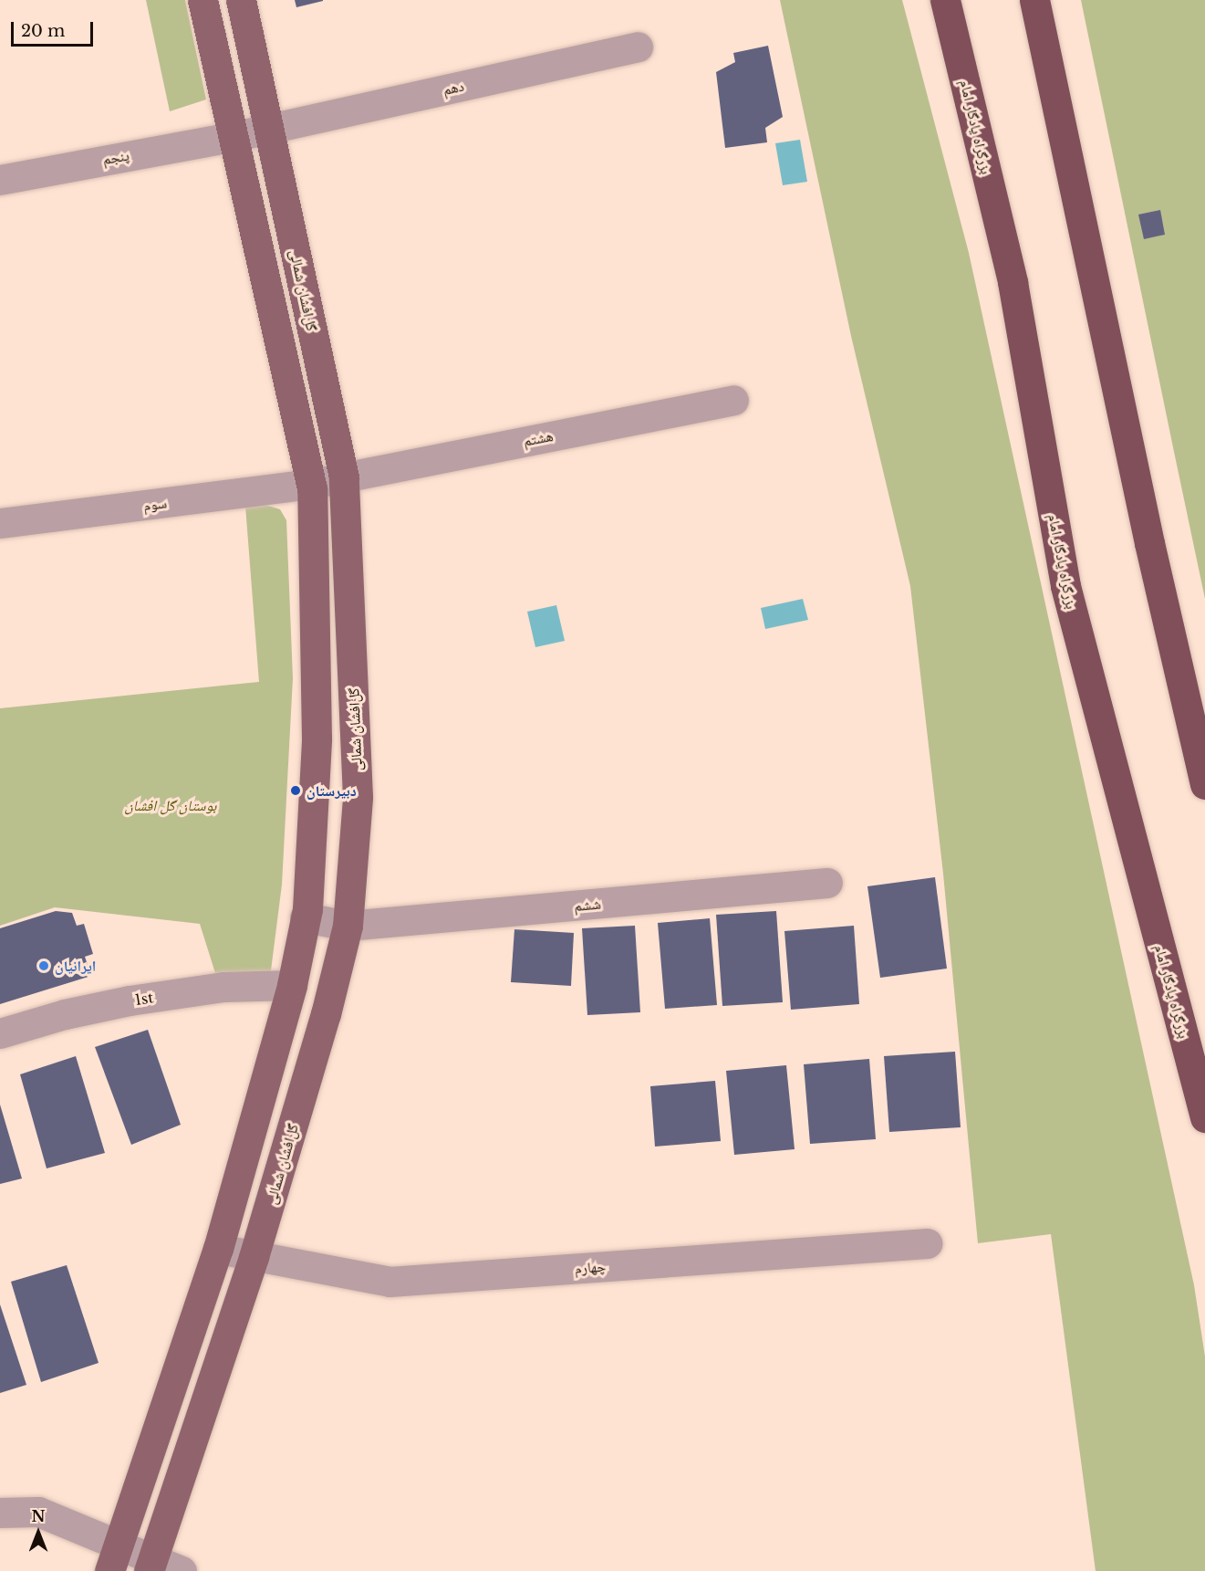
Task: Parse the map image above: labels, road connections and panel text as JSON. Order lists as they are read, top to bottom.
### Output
{
  "streets": {
    "highway": ["بزرگراه یادگار امام"],
    "main road": ["گل‌افشان شمالی"],
    "street": [
      "دهم",
      "پنجم",
      "هشتم",
      "سوم",
      "ششم",
      "1st",
      "چهارم"
    ]
  },
  "crossings": [
    ["دهم", "پنجم"],
    ["دهم", "گل‌افشان شمالی"],
    ["گل‌افشان شمالی", "هشتم"],
    ["گل‌افشان شمالی", "ششم"],
    ["گل‌افشان شمالی", "چهارم"],
    ["هشتم", "سوم"]
  ],
  "parks": ["بوستان گل افشان"],
  "places": ["دبیرستان", "ایرانیان"],
  "scale_bar": "20 m",
  "north": "top"
}
